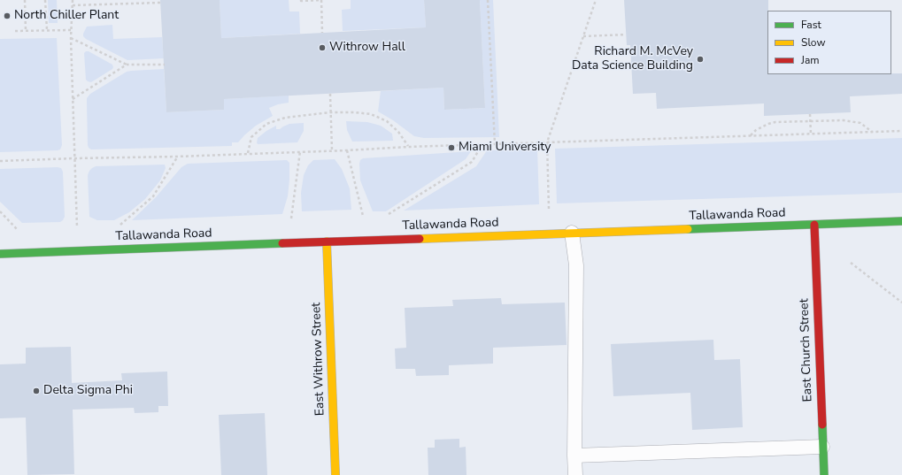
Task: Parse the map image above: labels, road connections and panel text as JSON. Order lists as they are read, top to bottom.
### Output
{
  "streets": {
    "street": ["Tallawanda Road", "East Church Street", "East Withrow Street"]
  },
  "crossings": [
    ["Tallawanda Road", "East Church Street"],
    ["Tallawanda Road", "East Withrow Street"]
  ],
  "places": [
    "North Chiller Plant",
    "Withrow Hall",
    "Richard M. McVey Data Science Building",
    "Miami University",
    "Delta Sigma Phi"
  ],
  "legend": ["Fast", "Slow", "Jam"]
}
